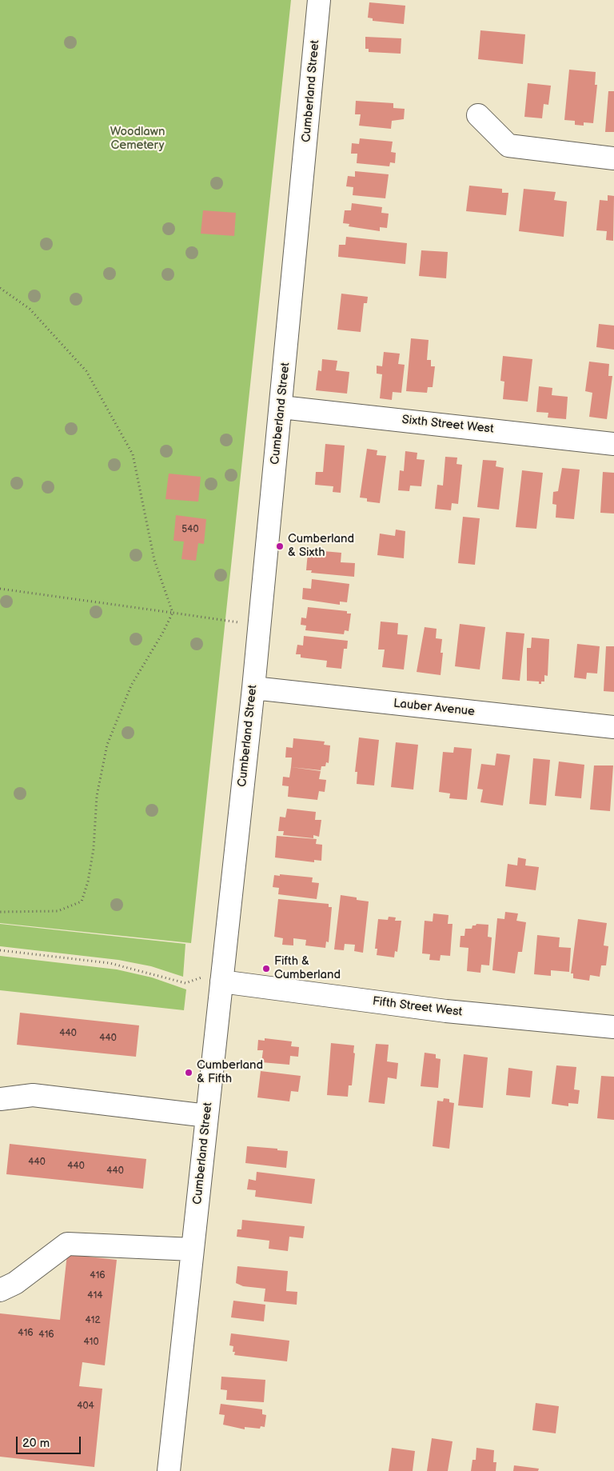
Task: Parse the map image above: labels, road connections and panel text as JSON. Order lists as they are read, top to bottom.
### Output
{
  "streets": {
    "street": [
      "Cumberland Street",
      "Sixth Street West",
      "Lauber Avenue",
      "Fifth Street West"
    ]
  },
  "crossings": [
    ["Cumberland Street", "Sixth Street West"],
    ["Cumberland Street", "Lauber Avenue"],
    ["Cumberland Street", "Fifth Street West"]
  ],
  "parks": ["Woodlawn Cemetery"],
  "places": ["Cumberland & Sixth", "Fifth & Cumberland", "Cumberland & Fifth"],
  "house_numbers": [
    "540",
    "440",
    "440",
    "440",
    "440",
    "440",
    "416",
    "414",
    "412",
    "416",
    "416",
    "410",
    "404"
  ],
  "scale_bar": "20 m"
}
